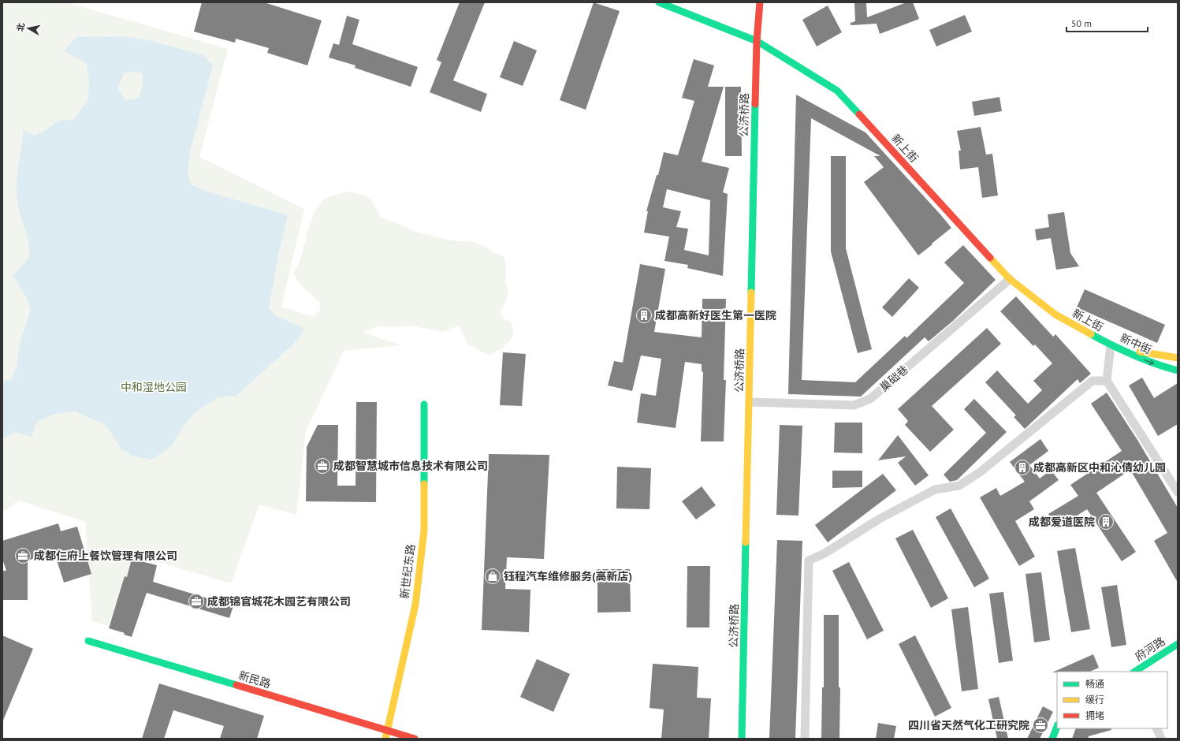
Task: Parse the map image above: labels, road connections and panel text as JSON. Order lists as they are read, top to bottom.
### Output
{
  "streets": {
    "main road": [
      "公济桥路",
      "新上街",
      "新中街",
      "新世纪东路",
      "府河路",
      "新民路"
    ],
    "street": ["巢础巷"]
  },
  "crossings": [
    ["公济桥路", "新上街"],
    ["公济桥路", "巢础巷"],
    ["新上街", "新中街"],
    ["新上街", "巢础巷"],
    ["新世纪东路", "新民路"]
  ],
  "parks": ["中和湿地公园"],
  "places": {
    "building": ["成都高新好医生第一医院", "成都高新区中和沁倩幼儿园", "成都爱道医院"],
    "office": [
      "成都智慧城市信息技术有限公司",
      "成都仁府上餐饮管理有限公司",
      "成都锦官城花木园艺有限公司",
      "四川省天然气化工研究院"
    ],
    "shop": ["钰程汽车维修服务(高新店)"]
  },
  "legend": ["畅通", "缓行", "拥堵"],
  "scale_bar": "50 m",
  "north": "left"
}
